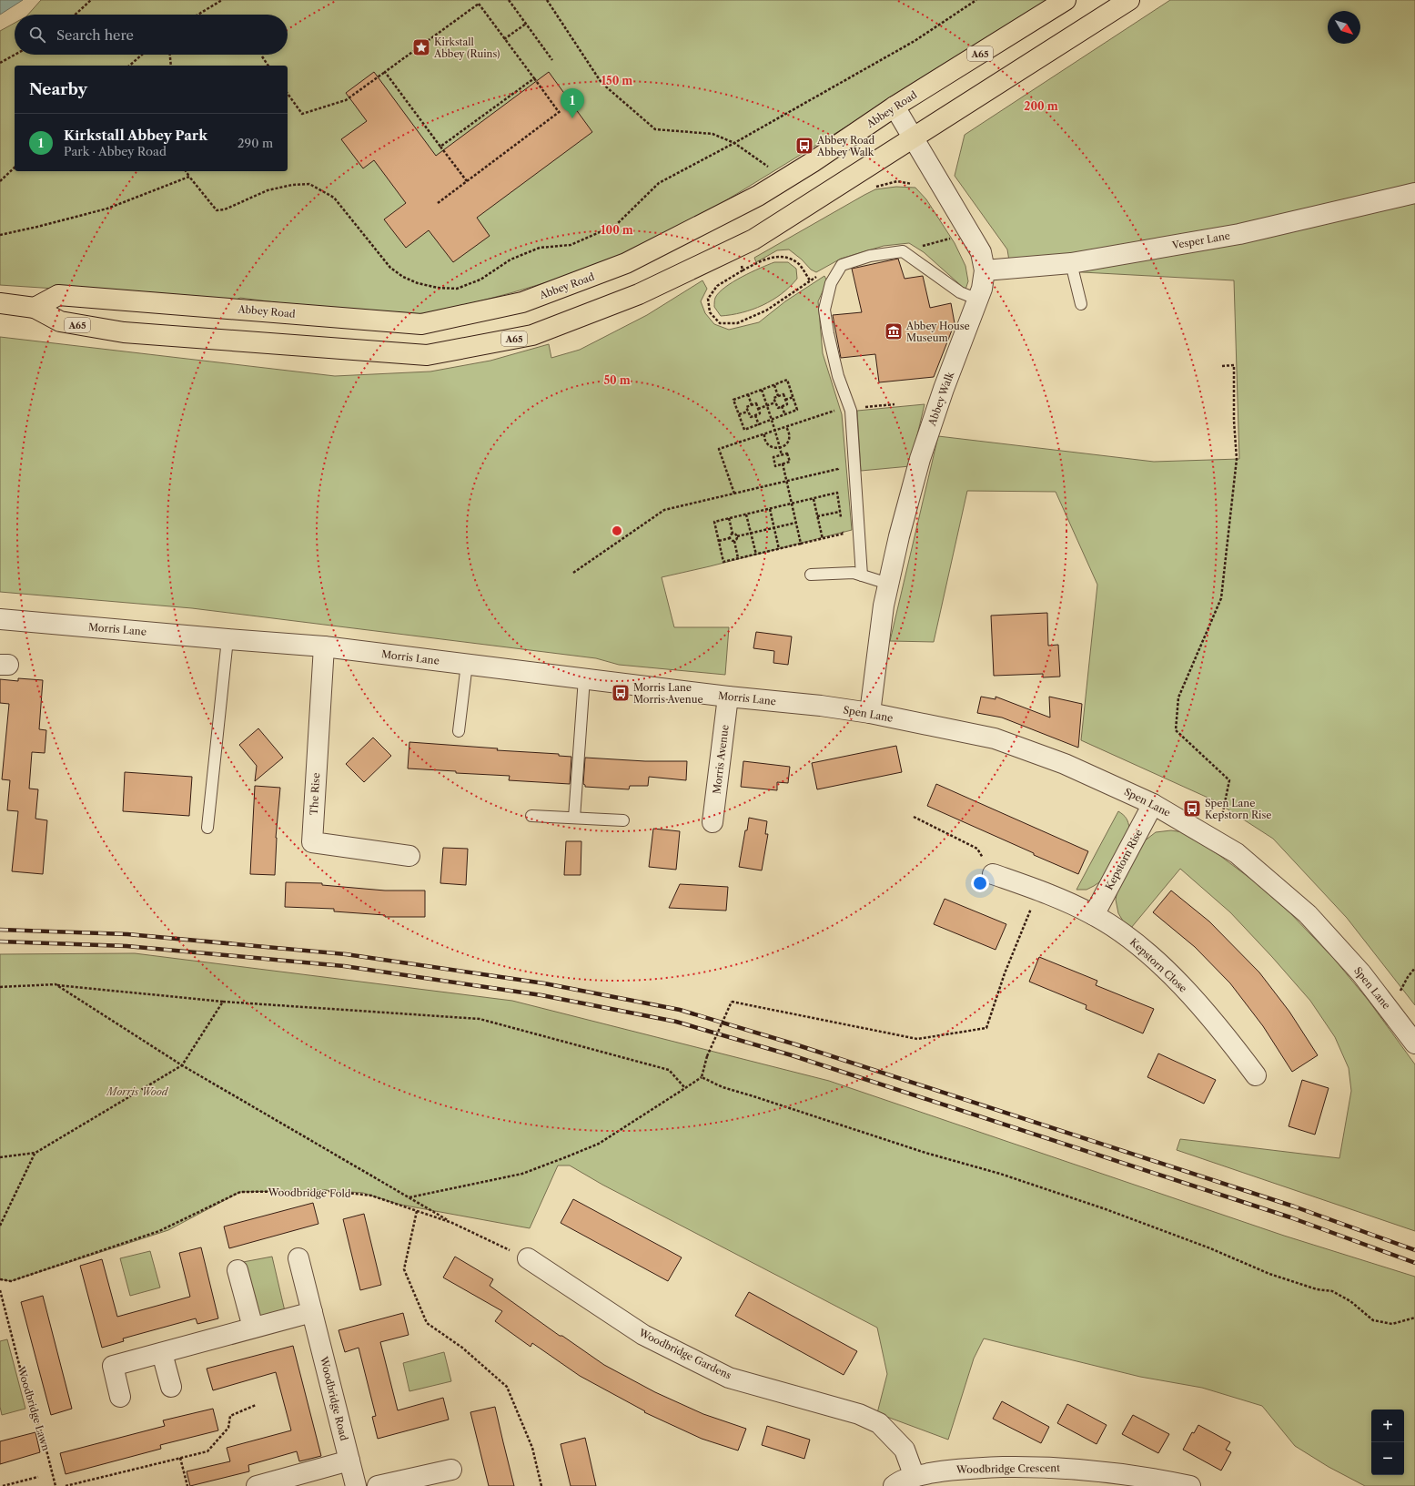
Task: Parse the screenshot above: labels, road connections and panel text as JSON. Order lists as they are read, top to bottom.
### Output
{
  "streets": {
    "main road": ["A65", "Abbey Road"],
    "street": [
      "Vesper Lane",
      "Abbey Walk",
      "Morris Lane",
      "Spen Lane",
      "Morris Avenue",
      "The Rise",
      "Kepstorn Rise",
      "Kepstorn Close",
      "Woodbridge Gardens",
      "Woodbridge Road",
      "Woodbridge Crescent"
    ],
    "path": ["Woodbridge Fold", "Woodbridge Lawn"]
  },
  "crossings": [
    ["A65", "Abbey Road"],
    ["A65", "Abbey Walk"],
    ["Abbey Road", "Abbey Walk"],
    ["Vesper Lane", "Abbey Walk"],
    ["Abbey Walk", "Spen Lane"],
    ["Morris Lane", "Spen Lane"],
    ["Morris Lane", "Morris Avenue"],
    ["Morris Lane", "The Rise"],
    ["Spen Lane", "Kepstorn Rise"],
    ["Kepstorn Rise", "Kepstorn Close"],
    ["Woodbridge Gardens", "Woodbridge Crescent"]
  ],
  "parks": ["Morris Wood"],
  "places": {
    "place": ["Kirkstall Abbey (Ruins)"],
    "bus stop": ["Abbey Road Abbey Walk", "Morris Lane Morris Avenue", "Spen Lane Kepstorn Rise"],
    "museum": ["Abbey House Museum"]
  },
  "north": "bottom right",
  "page": {
    "search": "Search here",
    "heading": "Nearby",
    "pins": "1",
    "list": [
      {
        "mark": "1",
        "name": "Kirkstall Abbey Park",
        "note": "Park · Abbey Road",
        "value": "290 m"
      }
    ],
    "map_buttons": ["+", "−"]
  },
  "rings": [
    "150 m",
    "200 m",
    "100 m",
    "50 m"
  ]
}
